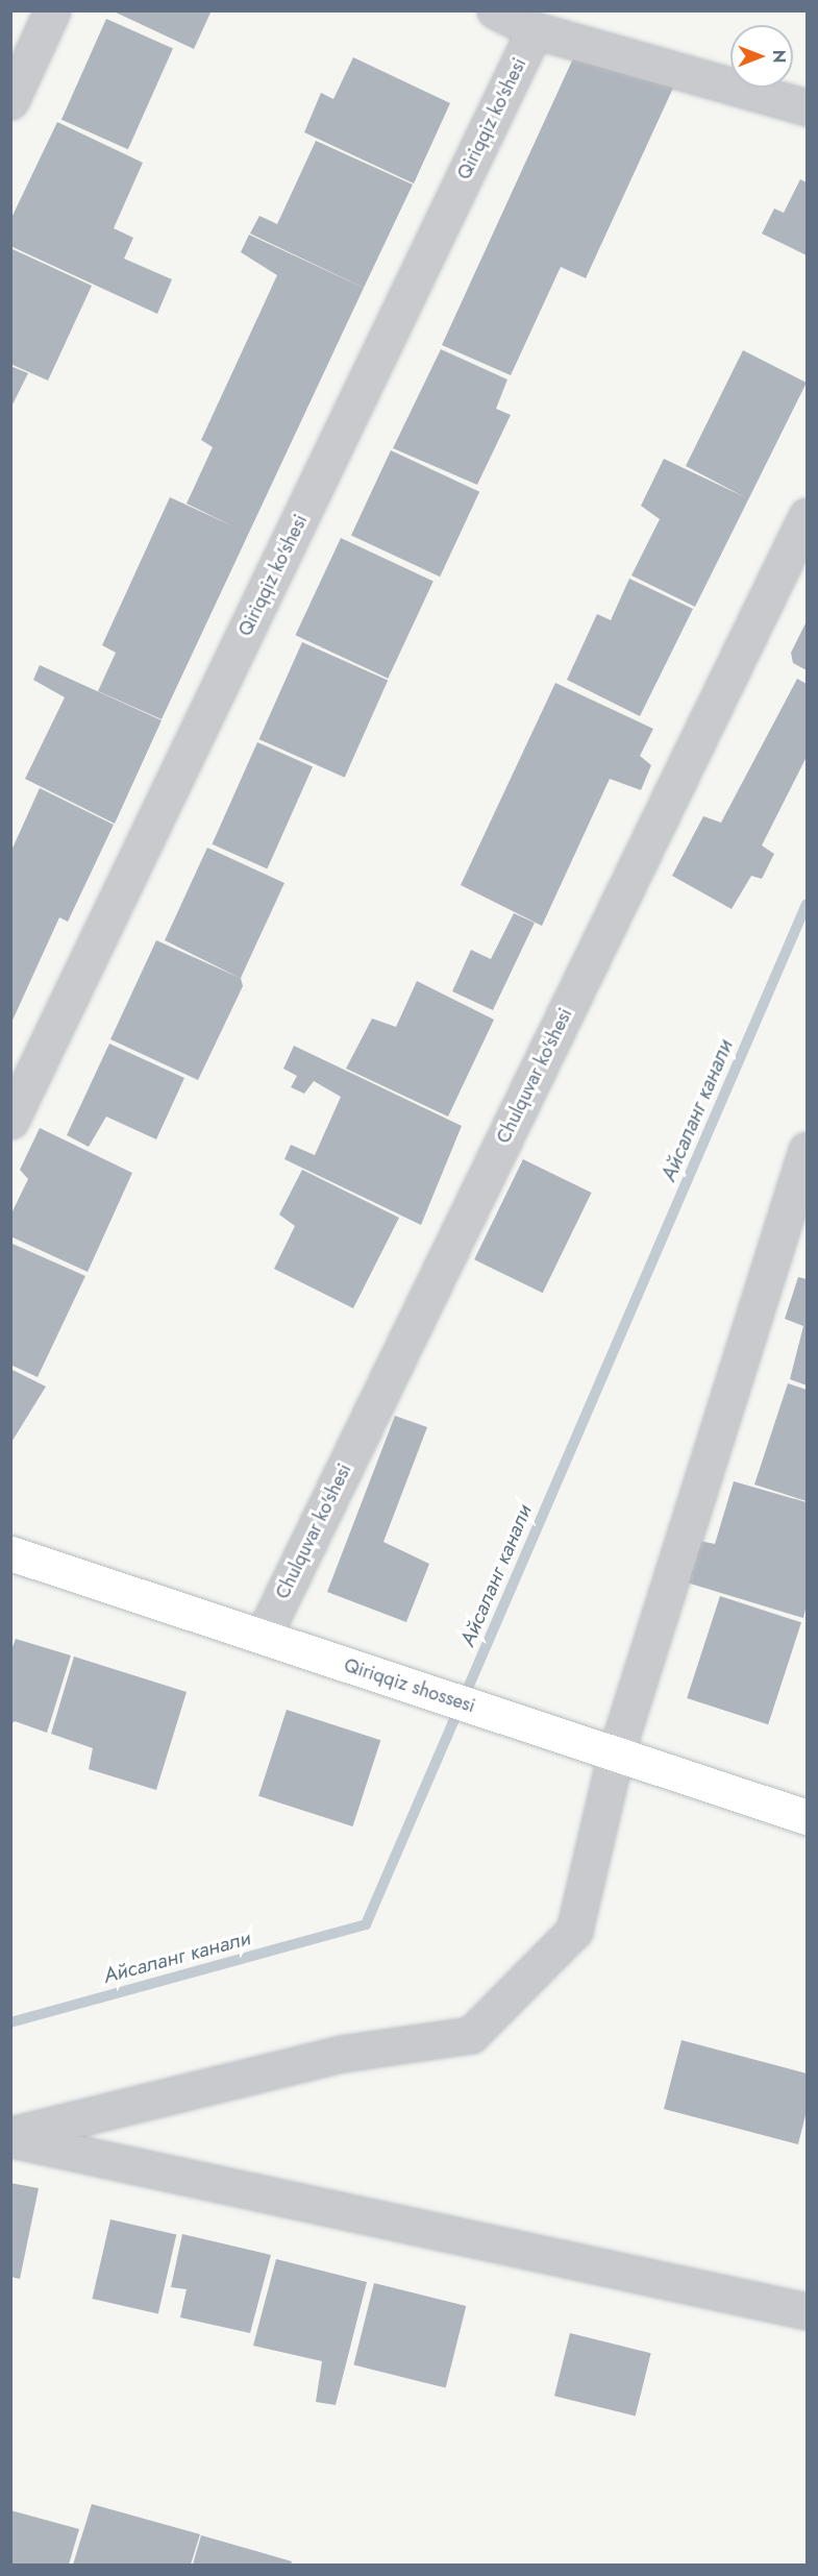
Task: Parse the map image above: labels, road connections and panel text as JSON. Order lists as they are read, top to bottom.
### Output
{
  "streets": {
    "main road": ["Qiriqqiz shossesi"],
    "street": ["Qiriqqiz ko'shesi", "Chulquvar ko'shesi"]
  },
  "crossings": [
    ["Chulquvar ko'shesi", "Qiriqqiz shossesi"]
  ],
  "water": ["Айсаланг канали"],
  "north": "right"
}
